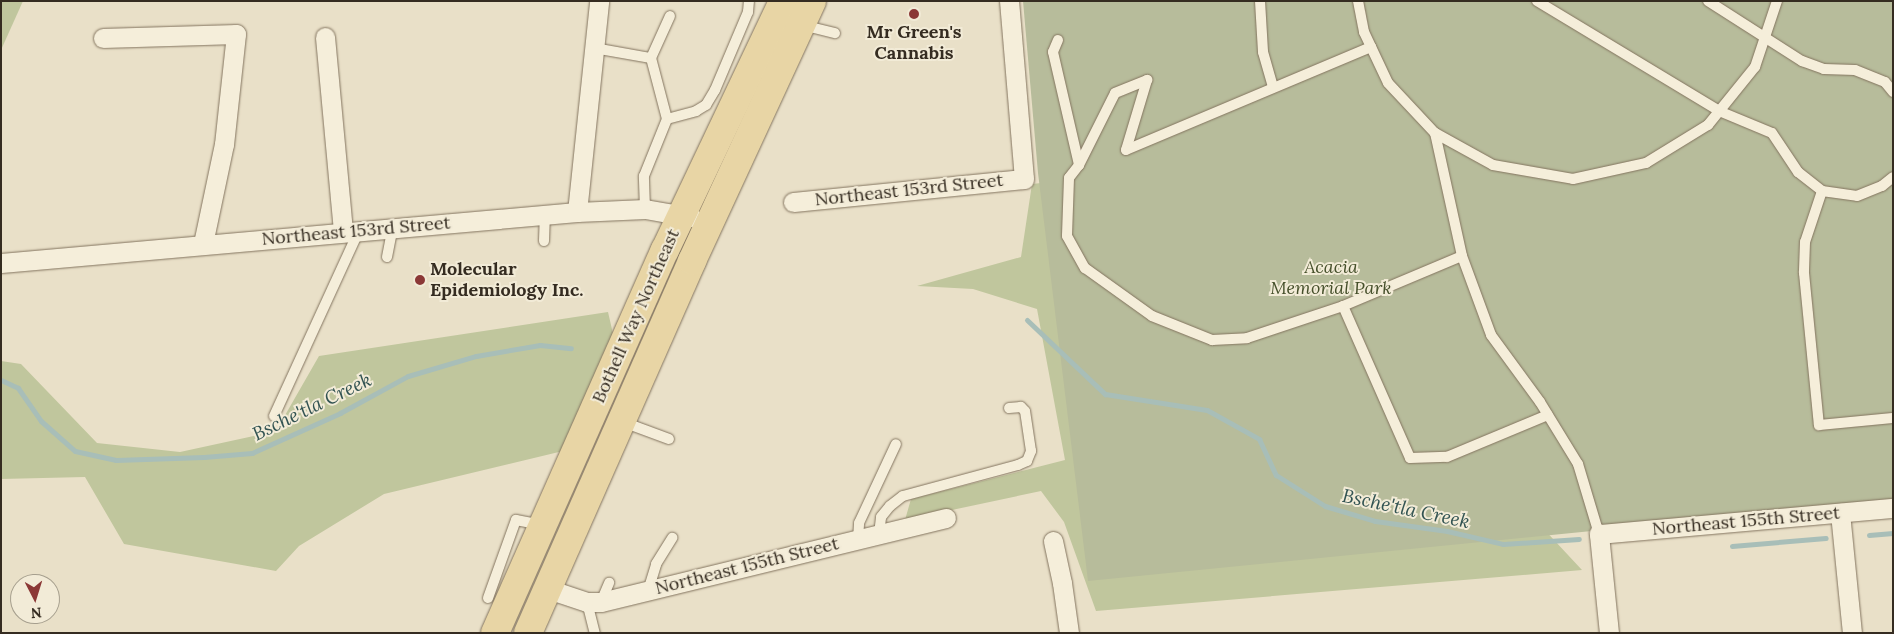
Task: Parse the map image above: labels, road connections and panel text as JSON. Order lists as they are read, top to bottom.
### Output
{
  "streets": {
    "main road": ["Bothell Way Northeast"],
    "street": ["Northeast 153rd Street", "Northeast 155th Street"]
  },
  "crossings": [
    ["Northeast 153rd Street", "Bothell Way Northeast"]
  ],
  "water": ["Bsche'tla Creek"],
  "parks": ["Acacia Memorial Park"],
  "places": ["Mr Green's Cannabis", "Molecular Epidemiology Inc."],
  "north": "bottom"
}
